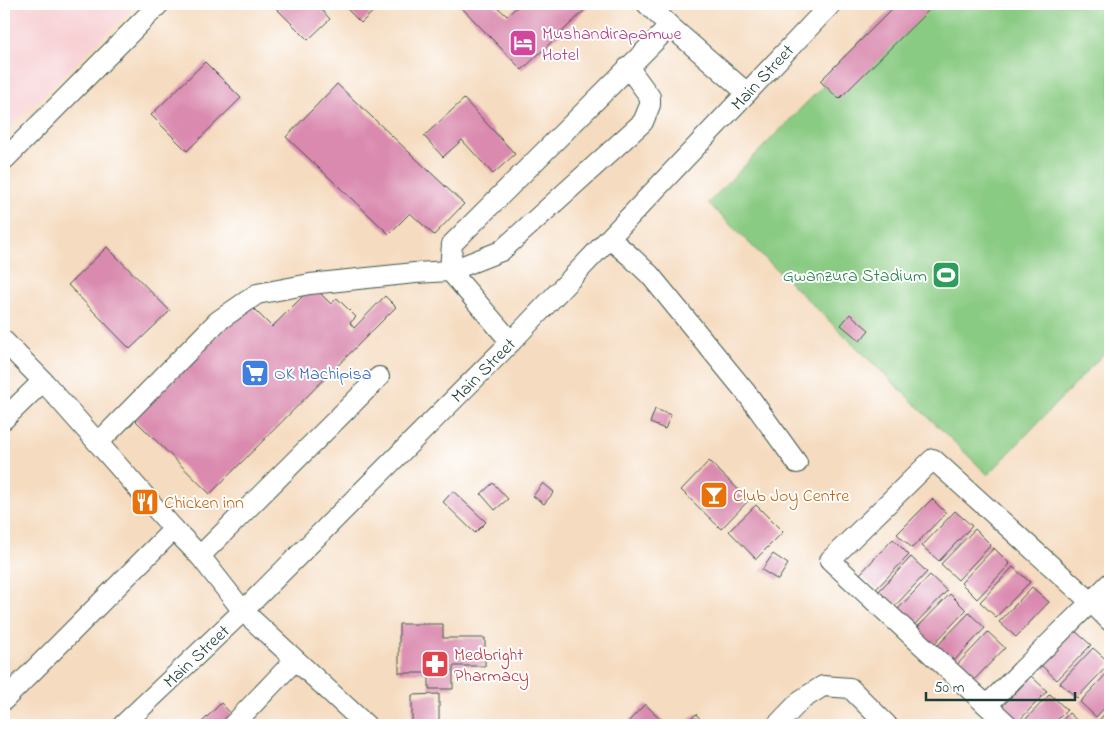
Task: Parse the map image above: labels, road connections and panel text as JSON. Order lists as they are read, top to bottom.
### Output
{
  "streets": {
    "street": ["Main Street"]
  },
  "places": {
    "hotel": ["Mushandirapamwe Hotel"],
    "sports": ["Gwanzura Stadium"],
    "supermarket": ["OK Machipisa"],
    "bar": ["Club Joy Centre"],
    "restaurant": ["Chicken inn"],
    "pharmacy": ["Medbright Pharmacy"]
  },
  "scale_bar": "50 m"
}
